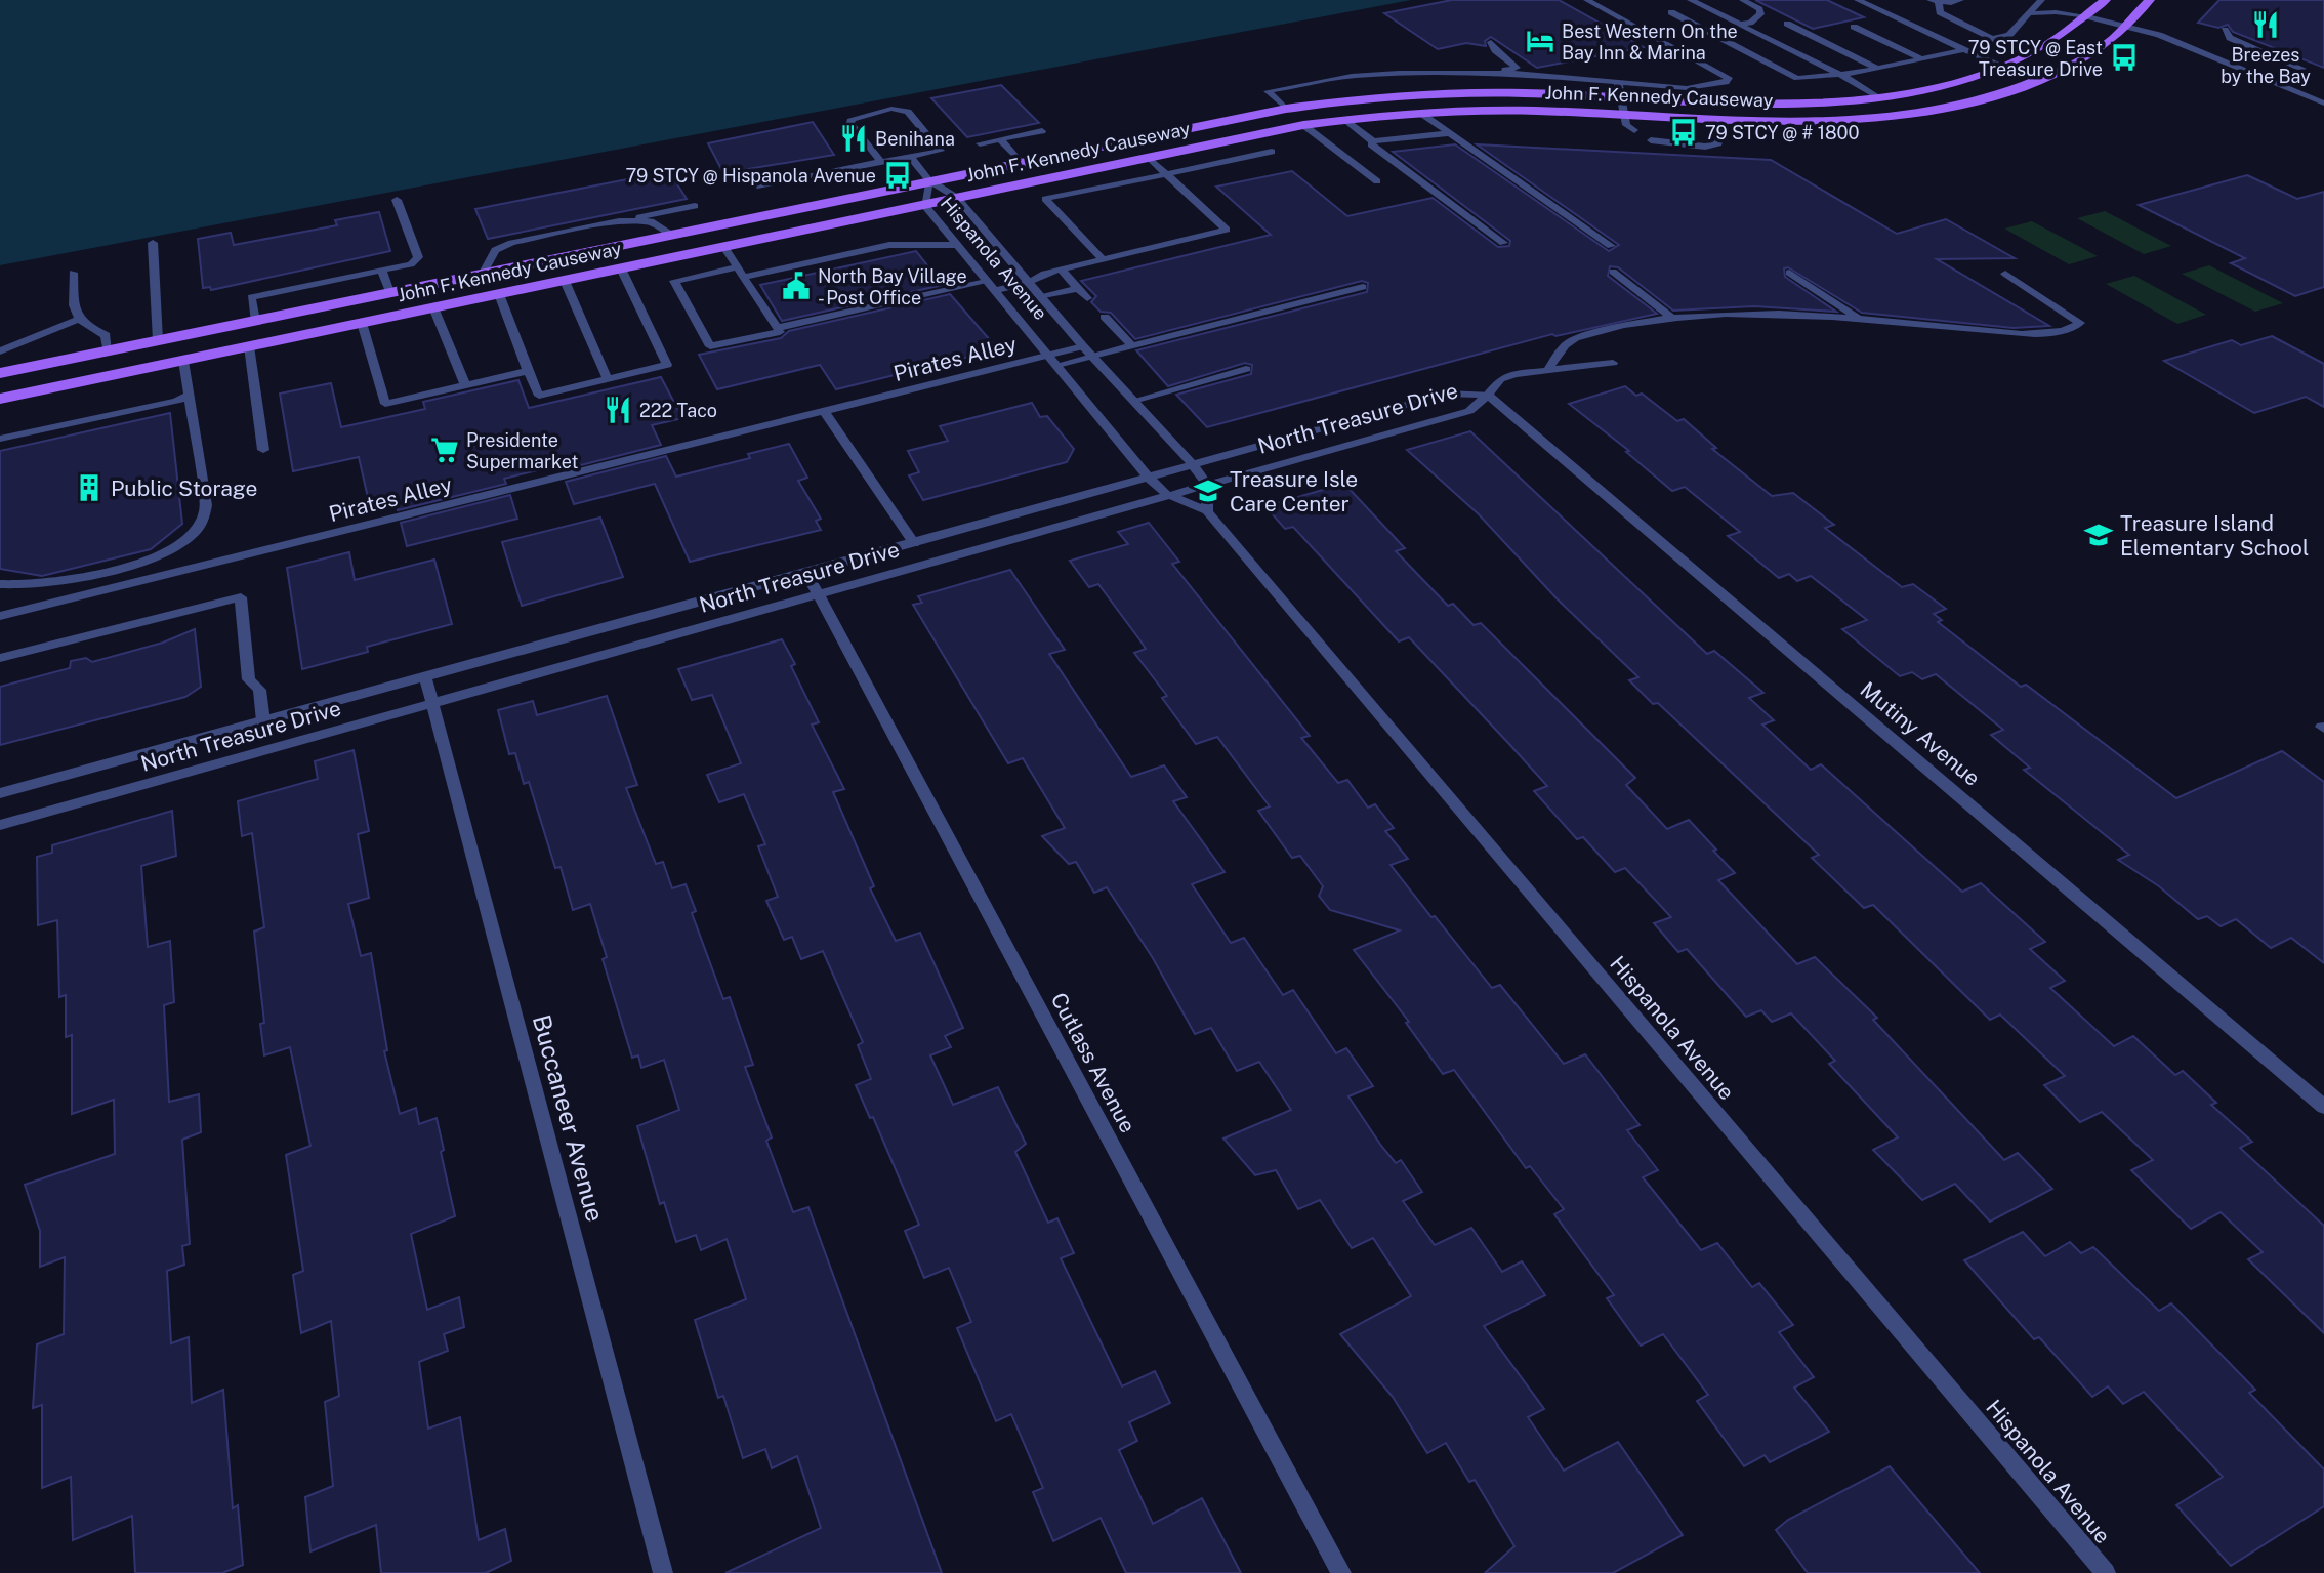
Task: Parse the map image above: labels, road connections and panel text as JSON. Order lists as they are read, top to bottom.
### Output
{
  "streets": {
    "main road": ["John F. Kennedy Causeway"],
    "street": [
      "Hispanola Avenue",
      "Pirates Alley",
      "North Treasure Drive",
      "Mutiny Avenue",
      "Cutlass Avenue",
      "Buccaneer Avenue"
    ]
  },
  "crossings": [
    ["John F. Kennedy Causeway", "Hispanola Avenue"],
    ["Hispanola Avenue", "Pirates Alley"],
    ["Hispanola Avenue", "North Treasure Drive"],
    ["North Treasure Drive", "Mutiny Avenue"],
    ["North Treasure Drive", "Cutlass Avenue"],
    ["North Treasure Drive", "Buccaneer Avenue"]
  ],
  "places": {
    "restaurant": ["Breezes by the Bay", "Benihana", "222 Taco"],
    "hotel": ["Best Western On the Bay Inn & Marina"],
    "bus stop": ["79 STCY @ East Treasure Drive", "79 STCY @ # 1800", "79 STCY @ Hispanola Avenue"],
    "public building": ["North Bay Village - Post Office"],
    "supermarket": ["Presidente Supermarket"],
    "building": ["Public Storage"],
    "school or university": ["Treasure Isle Care Center", "Treasure Island Elementary School"]
  }
}
